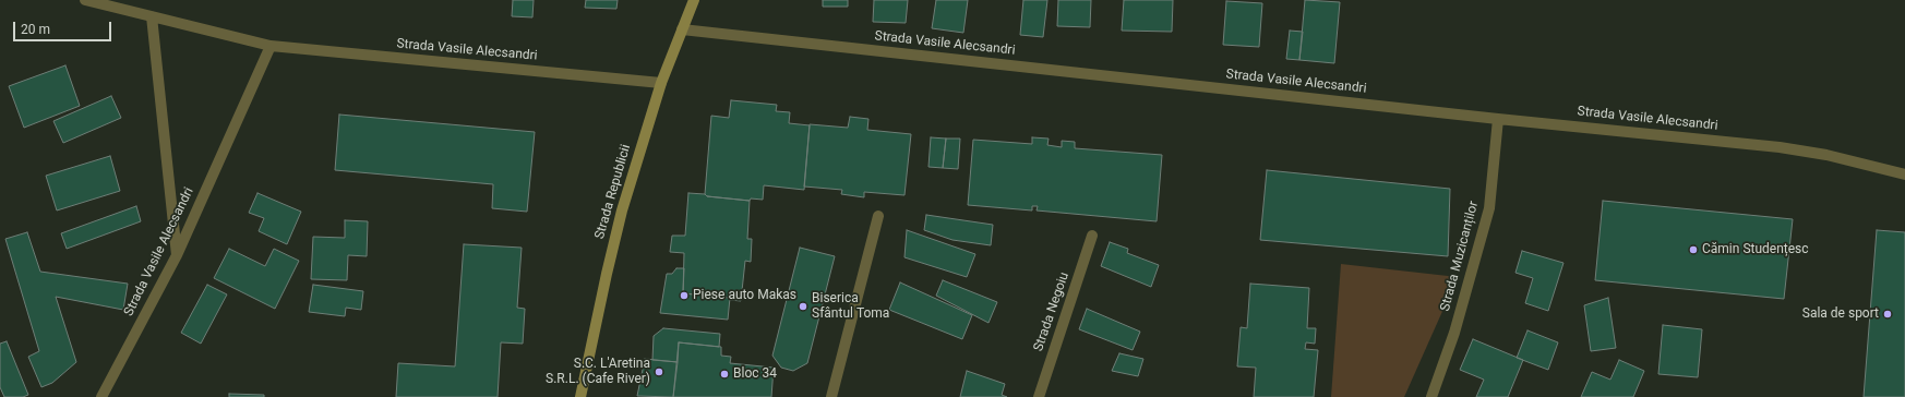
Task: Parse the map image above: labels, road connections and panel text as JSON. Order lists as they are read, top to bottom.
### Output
{
  "streets": {
    "main road": ["Strada Republicii"],
    "street": ["Strada Vasile Alecsandri", "Strada Muzicanților", "Strada Negoiu"]
  },
  "crossings": [
    ["Strada Vasile Alecsandri", "Strada Republicii"],
    ["Strada Vasile Alecsandri", "Strada Muzicanților"]
  ],
  "places": [
    "Cămin Studențesc",
    "Piese auto Makas",
    "Biserica Sfântul Toma",
    "Sala de sport",
    "S.C. L'Aretina S.R.L. (Cafe River)",
    "Bloc 34"
  ],
  "scale_bar": "20 m"
}
